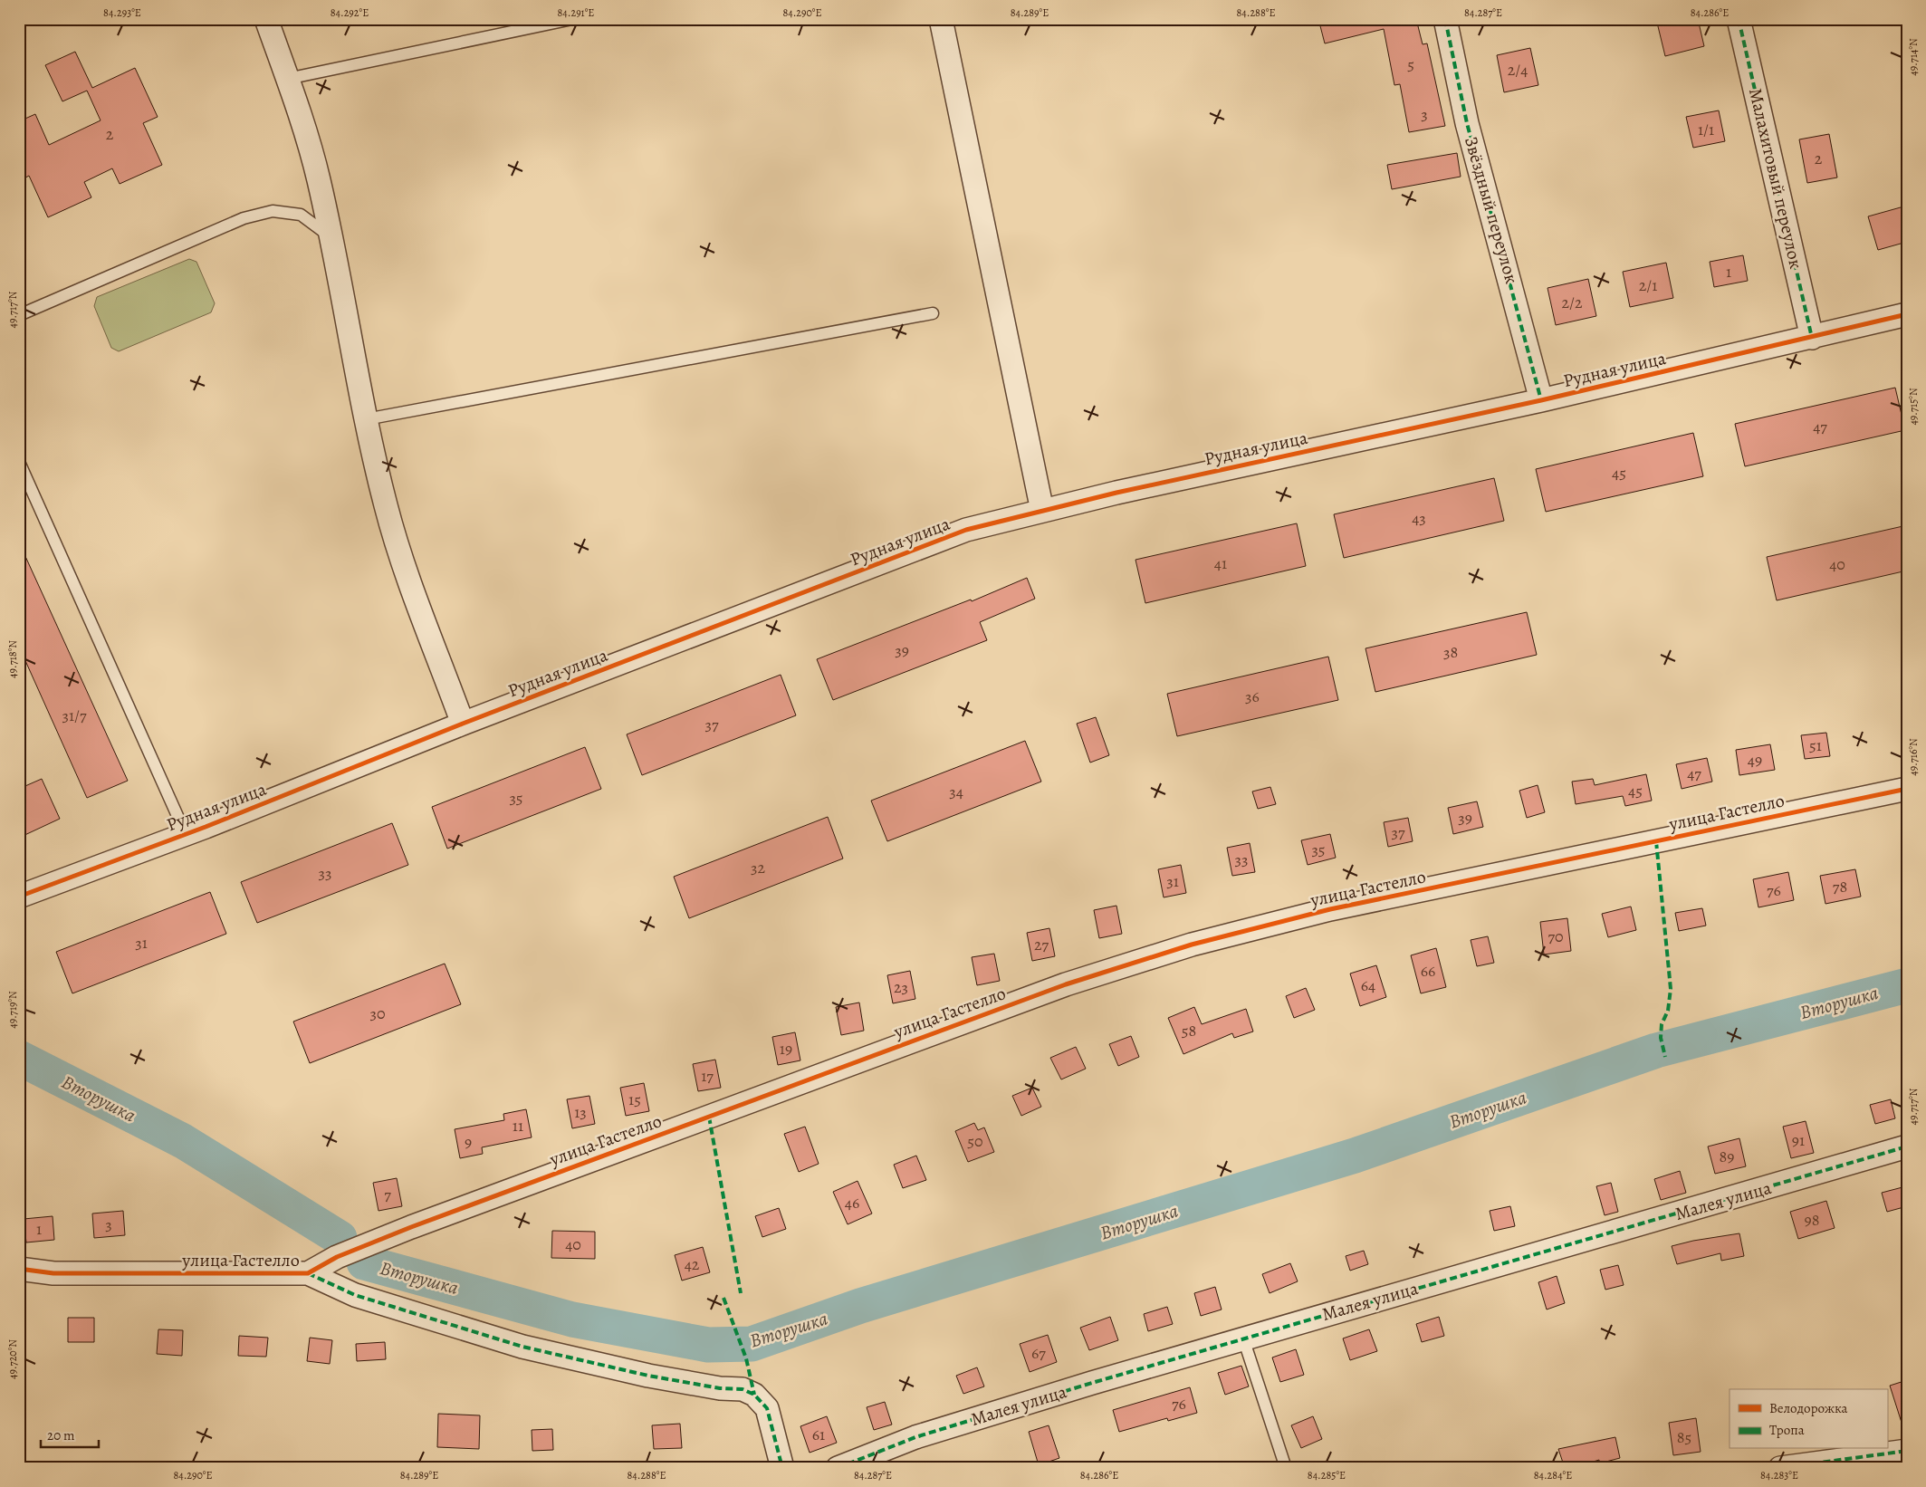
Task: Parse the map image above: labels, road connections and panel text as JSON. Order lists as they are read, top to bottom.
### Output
{
  "streets": {
    "street": [
      "Малахитовый переулок",
      "Звёздный переулок",
      "Рудная улица",
      "улица Гастелло",
      "Малея улица"
    ]
  },
  "crossings": [
    ["Малахитовый переулок", "Рудная улица"],
    ["Звёздный переулок", "Рудная улица"]
  ],
  "water": ["Вторушка"],
  "house_numbers": [
    "5",
    "2/4",
    "3",
    "1/1",
    "2",
    "2",
    "1",
    "2/1",
    "2/2",
    "47",
    "45",
    "43",
    "41",
    "40",
    "39",
    "38",
    "36",
    "31/7",
    "37",
    "51",
    "49",
    "47",
    "45",
    "34",
    "35",
    "39",
    "37",
    "35",
    "33",
    "32",
    "33",
    "31",
    "78",
    "76",
    "70",
    "31",
    "27",
    "66",
    "64",
    "23",
    "30",
    "58",
    "19",
    "17",
    "15",
    "13",
    "11",
    "91",
    "50",
    "9",
    "89",
    "7",
    "46",
    "98",
    "3",
    "1",
    "40",
    "42",
    "67",
    "76",
    "61",
    "85"
  ],
  "legend": ["Велодорожка", "Тропа"],
  "scale_bar": "20 m",
  "coordinates": [
    "84.293°E",
    "84.292°E",
    "84.291°E",
    "84.290°E",
    "84.289°E",
    "84.288°E",
    "84.287°E",
    "84.286°E",
    "49.714°N",
    "49.717°N",
    "49.715°N",
    "49.718°N",
    "49.716°N",
    "49.719°N",
    "49.720°N",
    "84.285°E",
    "84.284°E",
    "84.283°E"
  ]
}
